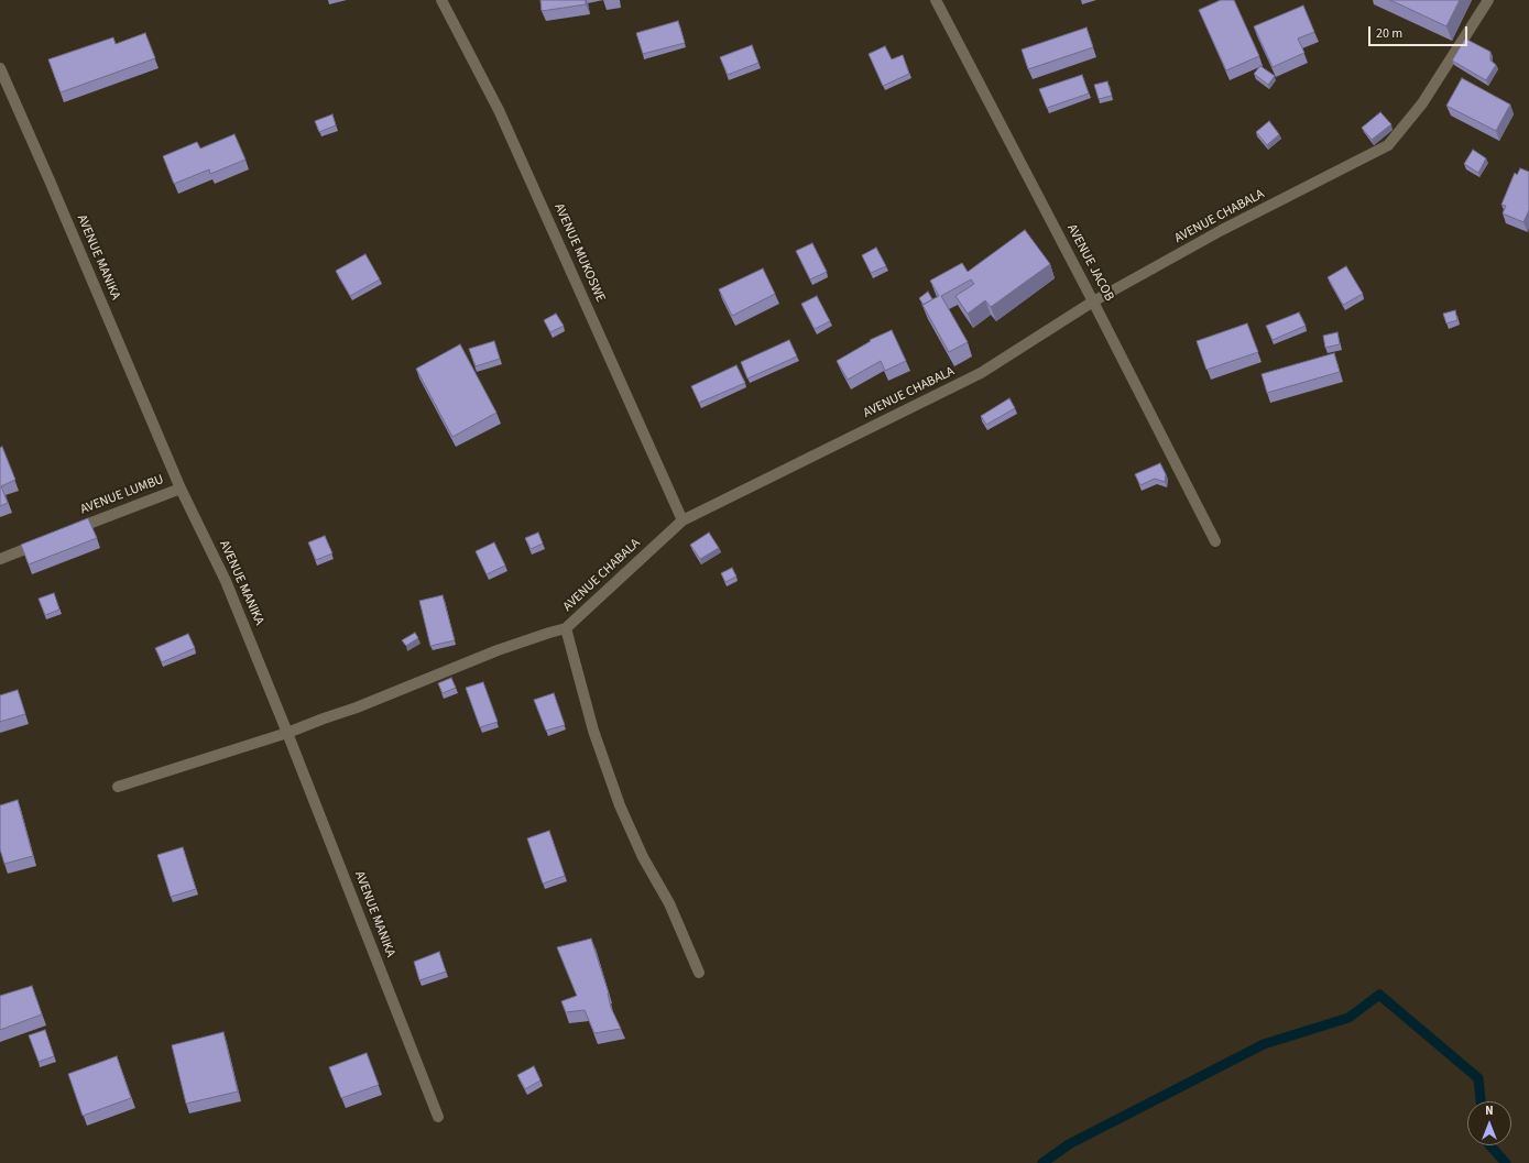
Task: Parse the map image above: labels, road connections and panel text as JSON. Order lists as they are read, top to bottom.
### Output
{
  "streets": {
    "street": [
      "AVENUE CHABALA",
      "AVENUE MUKOSWE",
      "AVENUE MANIKA",
      "AVENUE JACOB",
      "AVENUE LUMBU"
    ]
  },
  "crossings": [
    ["AVENUE CHABALA", "AVENUE MUKOSWE"],
    ["AVENUE CHABALA", "AVENUE MANIKA"],
    ["AVENUE CHABALA", "AVENUE JACOB"],
    ["AVENUE MANIKA", "AVENUE LUMBU"]
  ],
  "scale_bar": "20 m",
  "north": "top"
}
